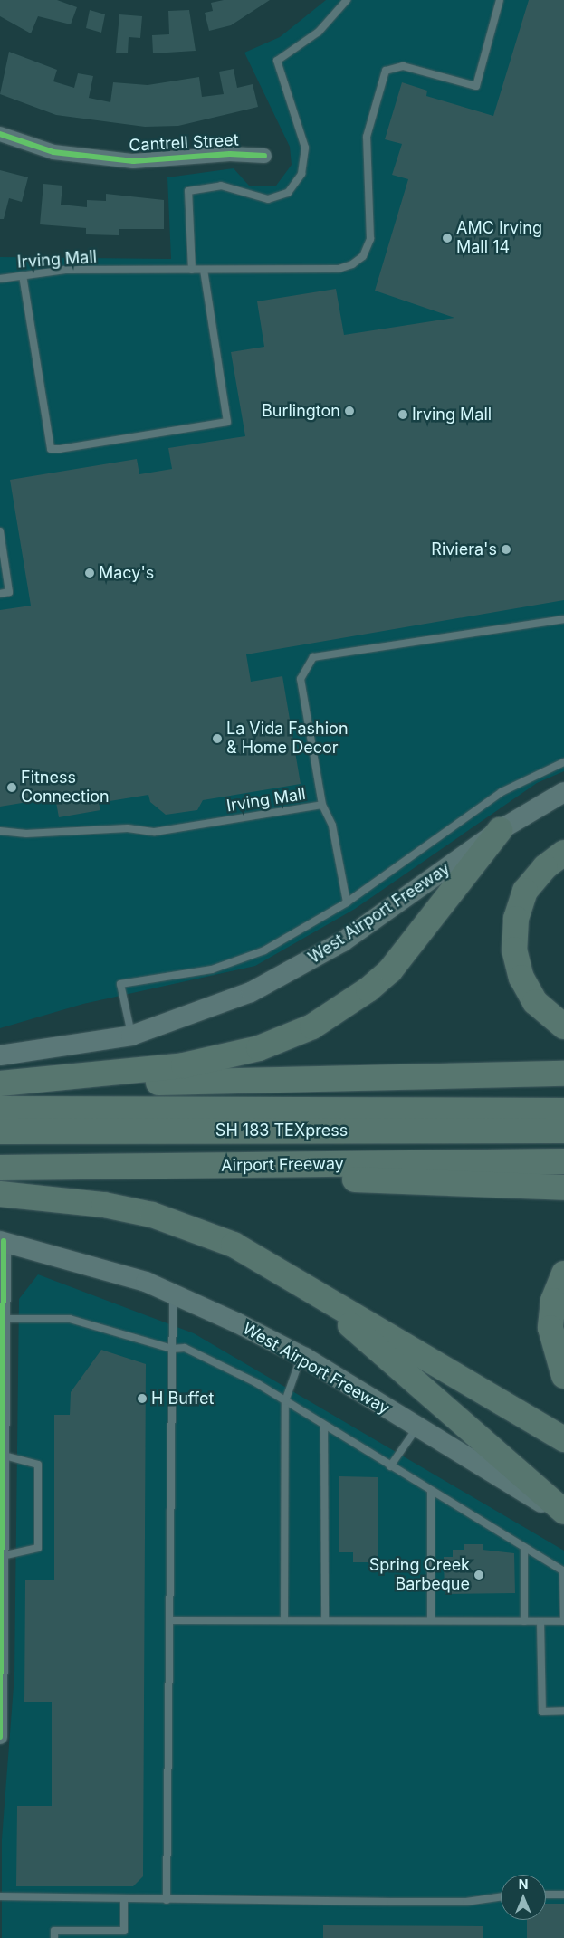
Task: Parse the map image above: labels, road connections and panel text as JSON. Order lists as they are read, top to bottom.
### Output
{
  "streets": {
    "highway": ["SH 183 TEXpress", "Airport Freeway"],
    "main road": ["West Airport Freeway"],
    "street": ["Cantrell Street"],
    "lane": ["Irving Mall"]
  },
  "places": [
    "AMC Irving Mall 14",
    "Burlington",
    "Irving Mall",
    "Riviera's",
    "Macy's",
    "La Vida Fashion & Home Decor",
    "Fitness Connection",
    "H Buffet",
    "Spring Creek Barbeque"
  ],
  "north": "top"
}
